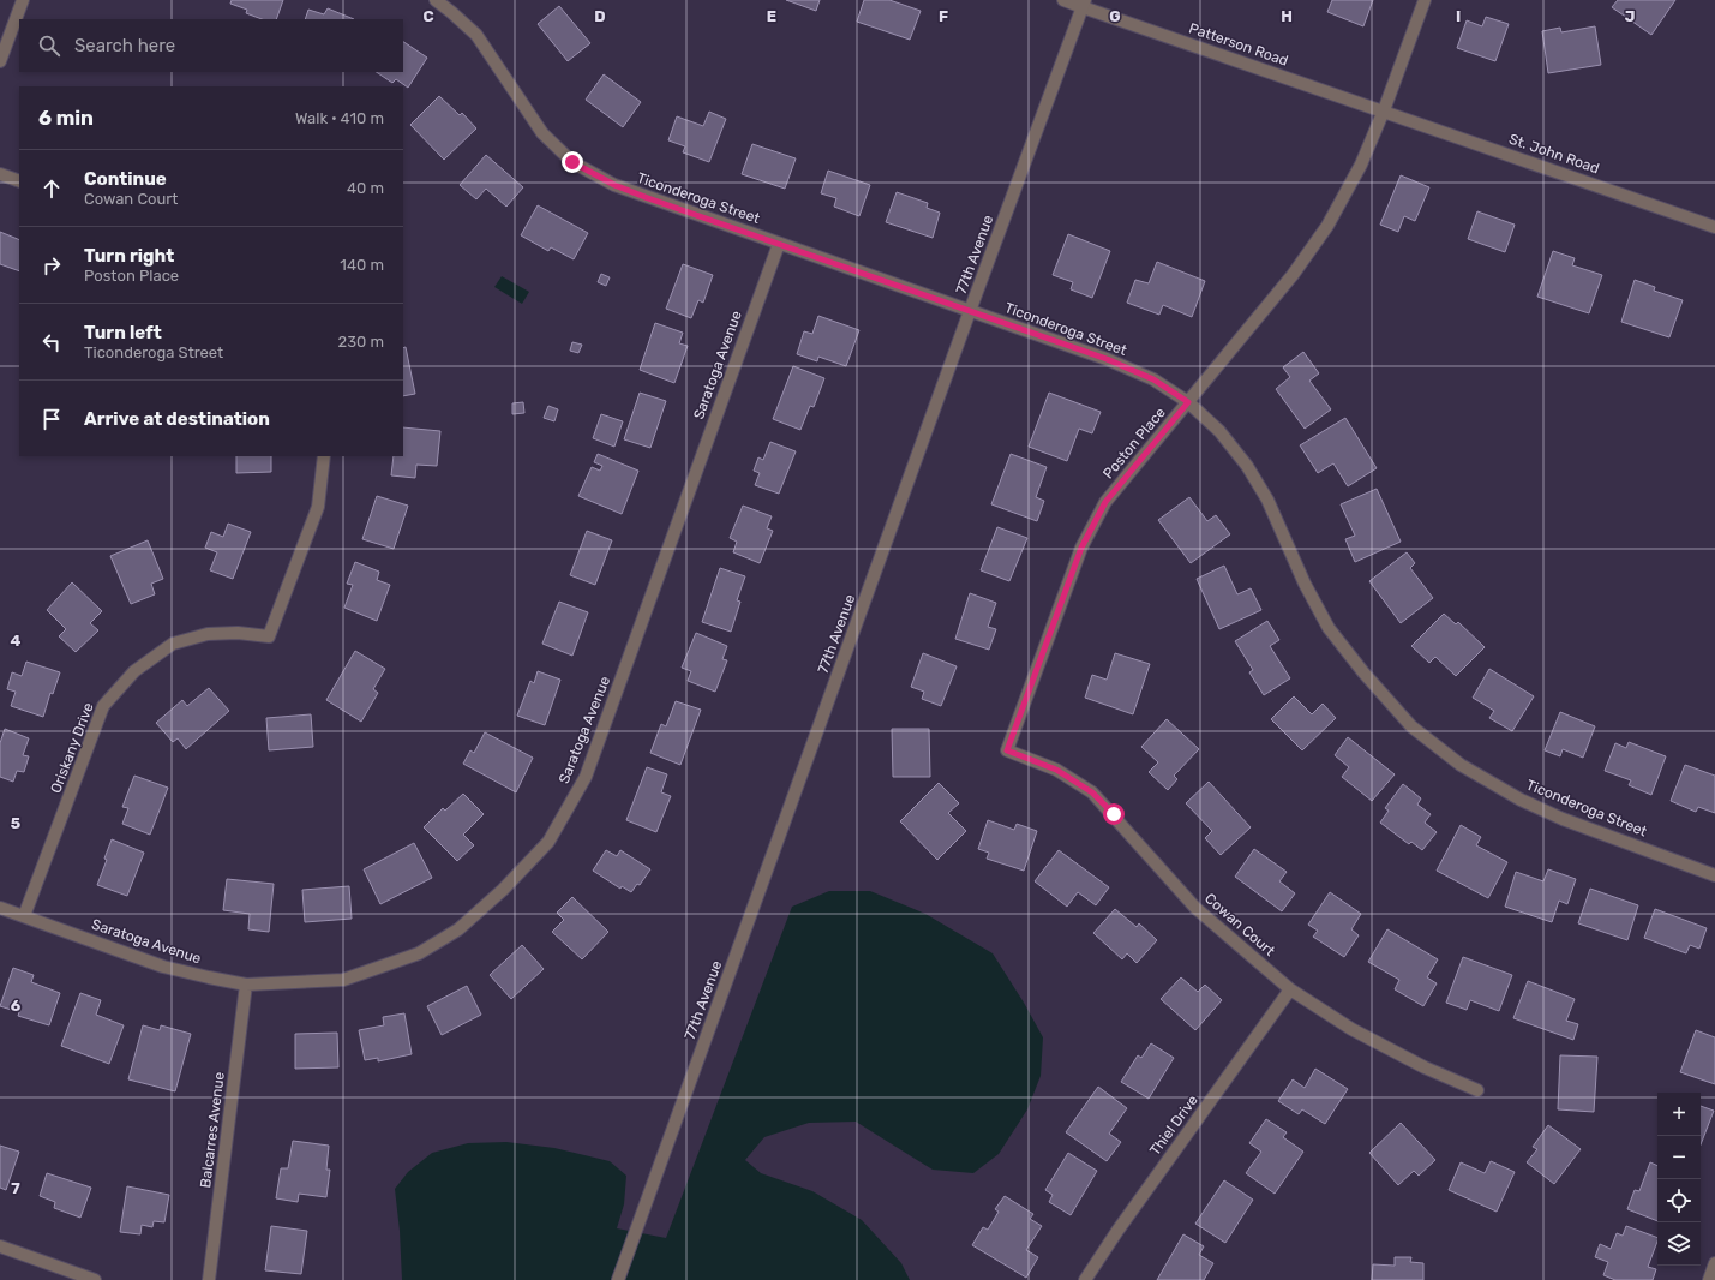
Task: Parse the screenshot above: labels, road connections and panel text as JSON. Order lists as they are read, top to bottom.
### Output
{
  "streets": {
    "street": [
      "Patterson Road",
      "St. John Road",
      "Ticonderoga Street",
      "77th Avenue",
      "Saratoga Avenue",
      "Poston Place",
      "Oriskany Drive",
      "Cowan Court",
      "Thiel Drive",
      "Balcarres Avenue"
    ]
  },
  "crossings": [
    ["Patterson Road", "St. John Road"],
    ["Patterson Road", "77th Avenue"],
    ["Patterson Road", "Poston Place"],
    ["St. John Road", "Poston Place"],
    ["Ticonderoga Street", "77th Avenue"],
    ["Ticonderoga Street", "Saratoga Avenue"],
    ["Ticonderoga Street", "Poston Place"],
    ["Saratoga Avenue", "Oriskany Drive"],
    ["Saratoga Avenue", "Balcarres Avenue"],
    ["Poston Place", "Cowan Court"],
    ["Cowan Court", "Thiel Drive"]
  ],
  "page": {
    "search": "Search here",
    "heading": ["6 min", "Walk · 410 m"],
    "list": [
      ["Continue", "Cowan Court", "40 m"],
      ["Turn right", "Poston Place", "140 m"],
      ["Turn left", "Ticonderoga Street", "230 m"],
      "Arrive at destination"
    ],
    "map_buttons": ["+", "−"]
  },
  "grid": {
    "columns": [
      "C",
      "D",
      "E",
      "F",
      "G",
      "H",
      "I",
      "J"
    ],
    "rows": [
      "4",
      "5",
      "6",
      "7"
    ]
  }
}
